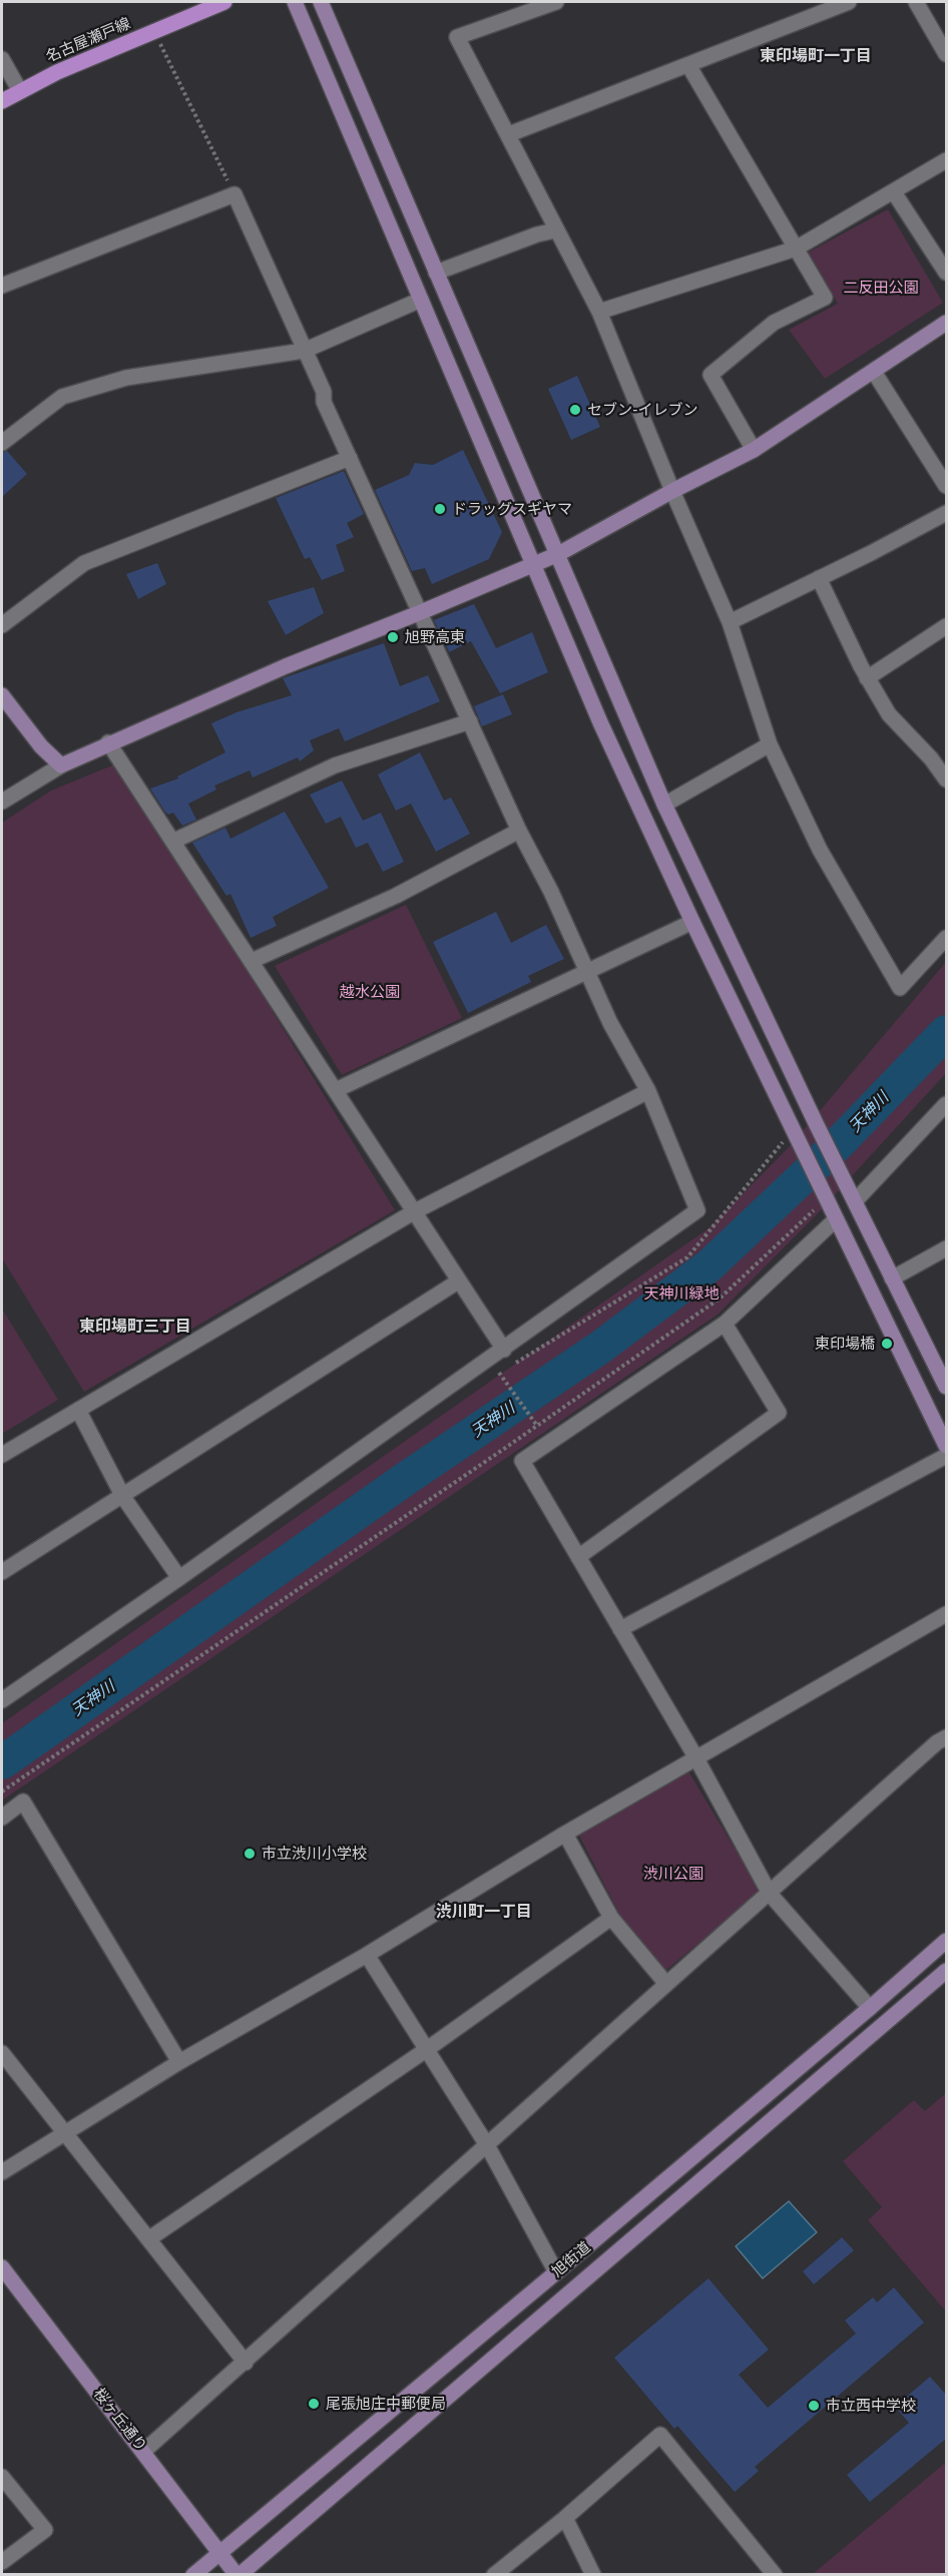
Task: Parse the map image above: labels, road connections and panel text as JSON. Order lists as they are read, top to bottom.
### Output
{
  "streets": {
    "main road": ["名古屋瀬戸線"],
    "street": ["旭街道", "桜ヶ丘通り"]
  },
  "crossings": [
    ["旭街道", "桜ヶ丘通り"]
  ],
  "districts": ["東印場町一丁目", "東印場町三丁目", "渋川町一丁目"],
  "water": ["天神川"],
  "parks": [
    "二反田公園",
    "越水公園",
    "天神川緑地",
    "渋川公園"
  ],
  "places": [
    "セブン-イレブン",
    "ドラッグスギヤマ",
    "旭野高東",
    "東印場橋",
    "市立渋川小学校",
    "尾張旭庄中郵便局",
    "市立西中学校"
  ]
}
